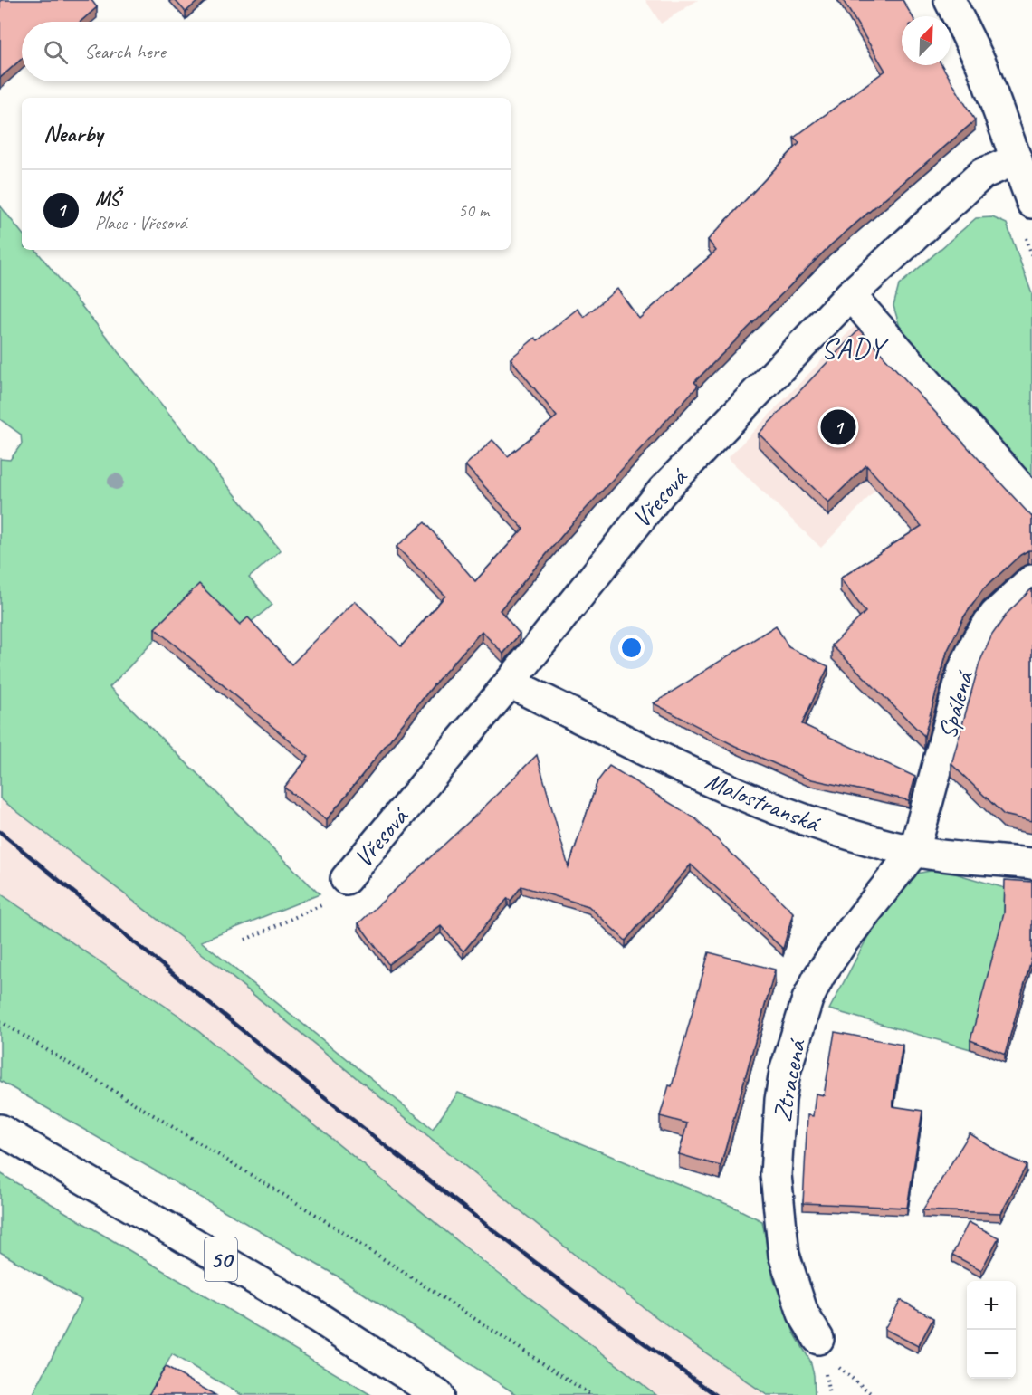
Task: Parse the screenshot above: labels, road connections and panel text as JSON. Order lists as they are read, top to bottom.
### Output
{
  "streets": {
    "street": [
      "Vřesová",
      "Spálená",
      "Malostranská",
      "Ztracená",
      "50"
    ]
  },
  "crossings": [
    ["Vřesová", "Malostranská"],
    ["Spálená", "Malostranská"],
    ["Spálená", "Ztracená"],
    ["Malostranská", "Ztracená"]
  ],
  "districts": ["SADY"],
  "north": "top right",
  "page": {
    "search": "Search here",
    "heading": "Nearby",
    "list": [
      {
        "mark": "1",
        "name": "MŠ",
        "note": "Place · Vřesová",
        "value": "50 m"
      }
    ],
    "pins": "1",
    "map_buttons": ["+", "−"]
  }
}
